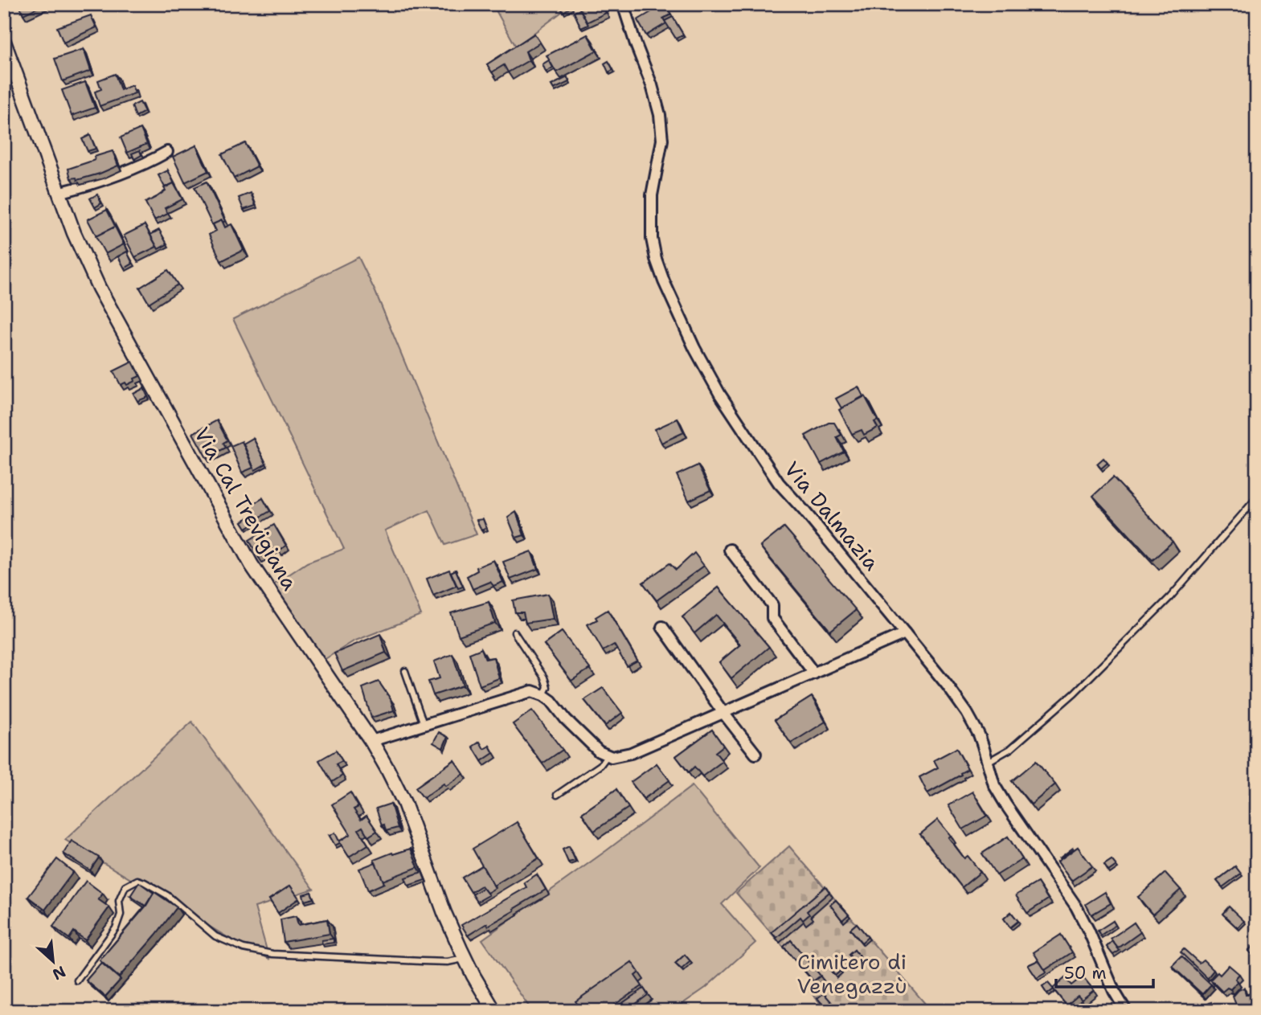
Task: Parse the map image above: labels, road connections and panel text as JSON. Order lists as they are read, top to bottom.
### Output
{
  "streets": {
    "street": ["Via Cal Trevigiana", "Via Dalmazia"]
  },
  "parks": ["Cimitero di Venegazzù"],
  "scale_bar": "50 m",
  "north": "bottom right"
}
